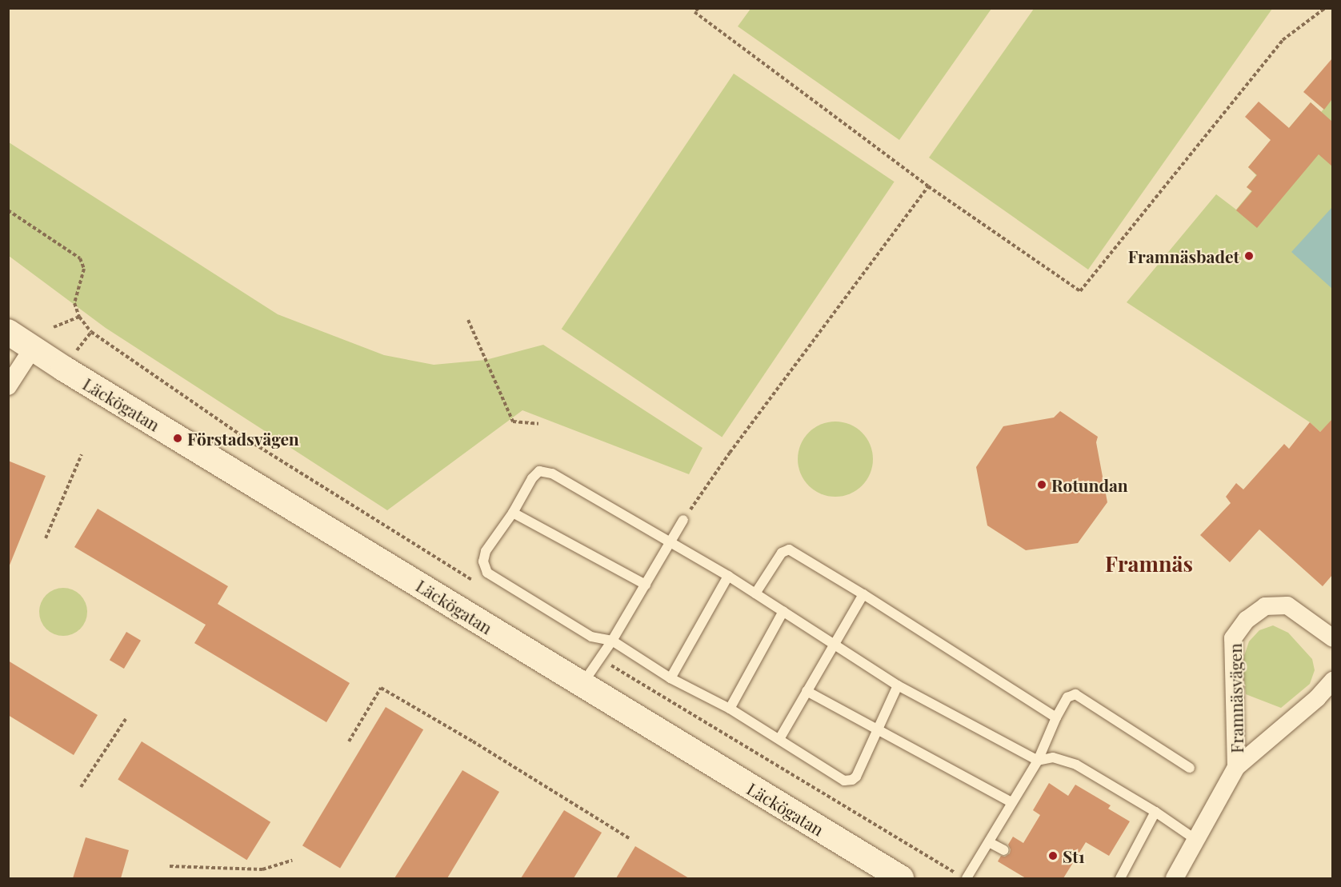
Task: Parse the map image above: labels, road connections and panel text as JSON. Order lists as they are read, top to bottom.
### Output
{
  "streets": {
    "main road": ["Läckögatan"],
    "street": ["Framnäsvägen"]
  },
  "districts": ["Framnäs"],
  "places": [
    "Framnäsbadet",
    "Förstadsvägen",
    "Rotundan",
    "St1"
  ]
}
